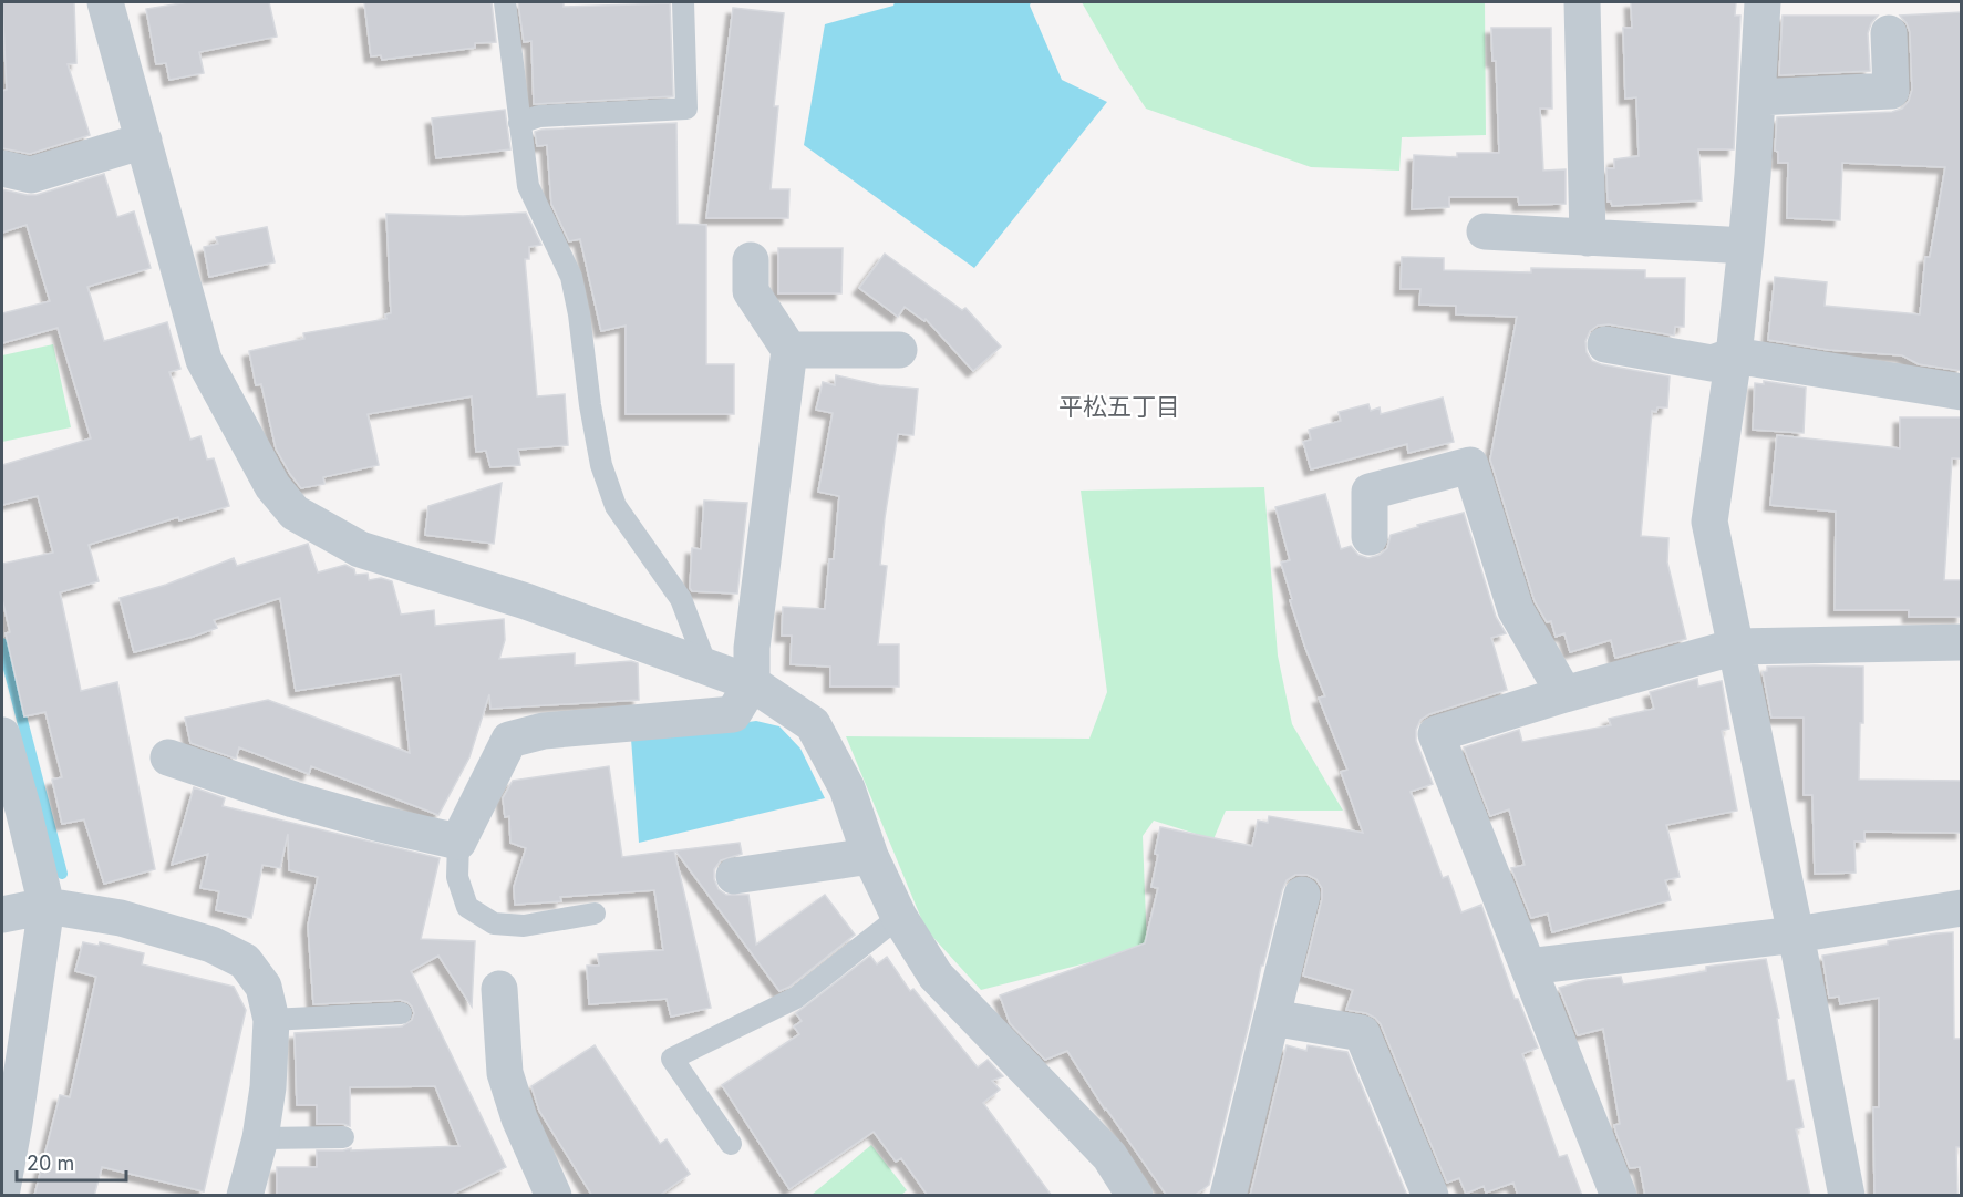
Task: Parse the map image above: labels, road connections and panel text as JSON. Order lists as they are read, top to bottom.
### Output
{
  "districts": ["平松五丁目"],
  "scale_bar": "20 m"
}
